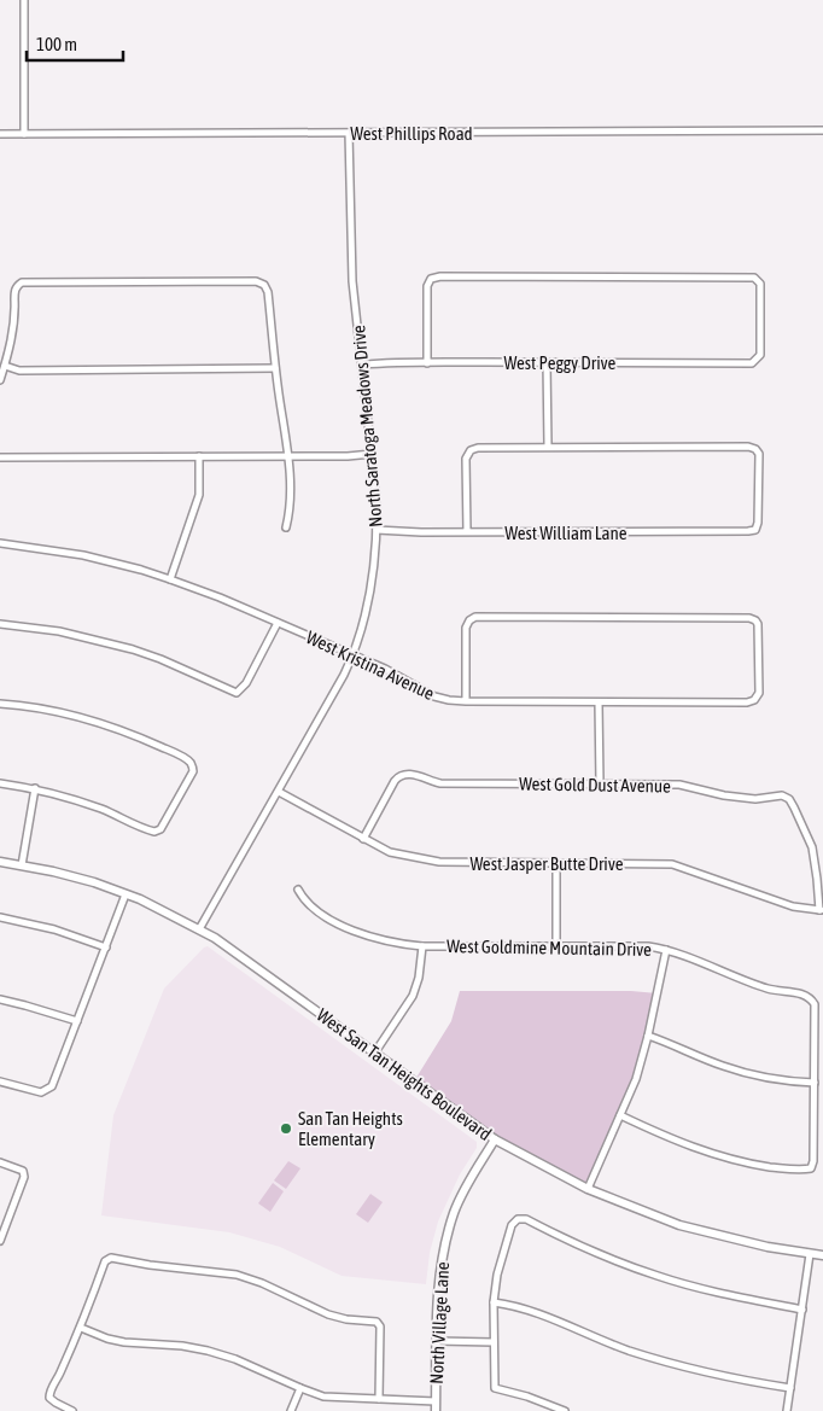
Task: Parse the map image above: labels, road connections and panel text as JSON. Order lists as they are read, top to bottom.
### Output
{
  "streets": {
    "street": [
      "West Phillips Road",
      "West Peggy Drive",
      "North Saratoga Meadows Drive",
      "West William Lane",
      "West Kristina Avenue",
      "West Gold Dust Avenue",
      "West Jasper Butte Drive",
      "West Goldmine Mountain Drive",
      "West San Tan Heights Boulevard",
      "North Village Lane"
    ]
  },
  "crossings": [
    ["West Phillips Road", "North Saratoga Meadows Drive"],
    ["West Peggy Drive", "North Saratoga Meadows Drive"],
    ["North Saratoga Meadows Drive", "West William Lane"],
    ["North Saratoga Meadows Drive", "West Kristina Avenue"],
    ["North Saratoga Meadows Drive", "West Jasper Butte Drive"],
    ["North Saratoga Meadows Drive", "West San Tan Heights Boulevard"],
    ["West Gold Dust Avenue", "West Jasper Butte Drive"],
    ["West San Tan Heights Boulevard", "North Village Lane"]
  ],
  "places": ["San Tan Heights Elementary"],
  "scale_bar": "100 m"
}
